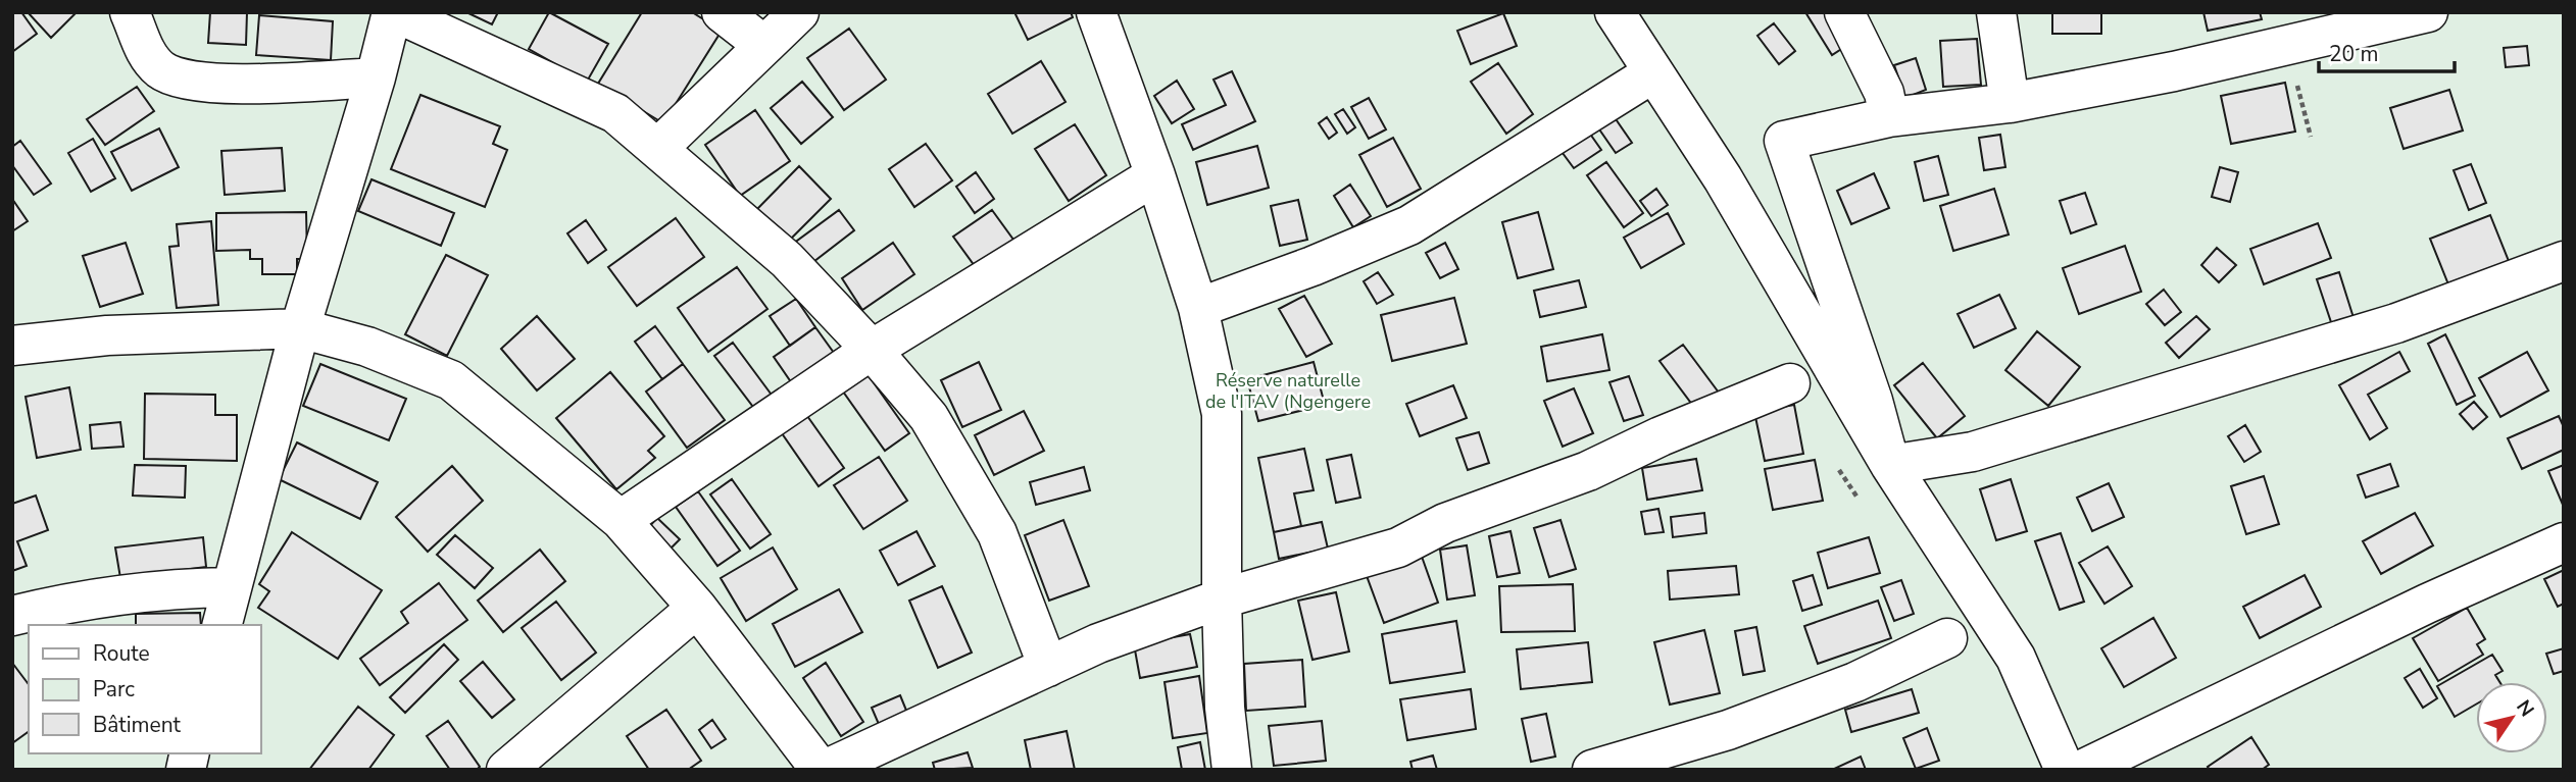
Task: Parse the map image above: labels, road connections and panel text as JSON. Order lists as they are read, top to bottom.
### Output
{
  "parks": ["Réserve naturelle de l'ITAV (Ngengere"],
  "legend": ["Route", "Parc", "Bâtiment"],
  "scale_bar": "20 m",
  "north": "top right"
}
